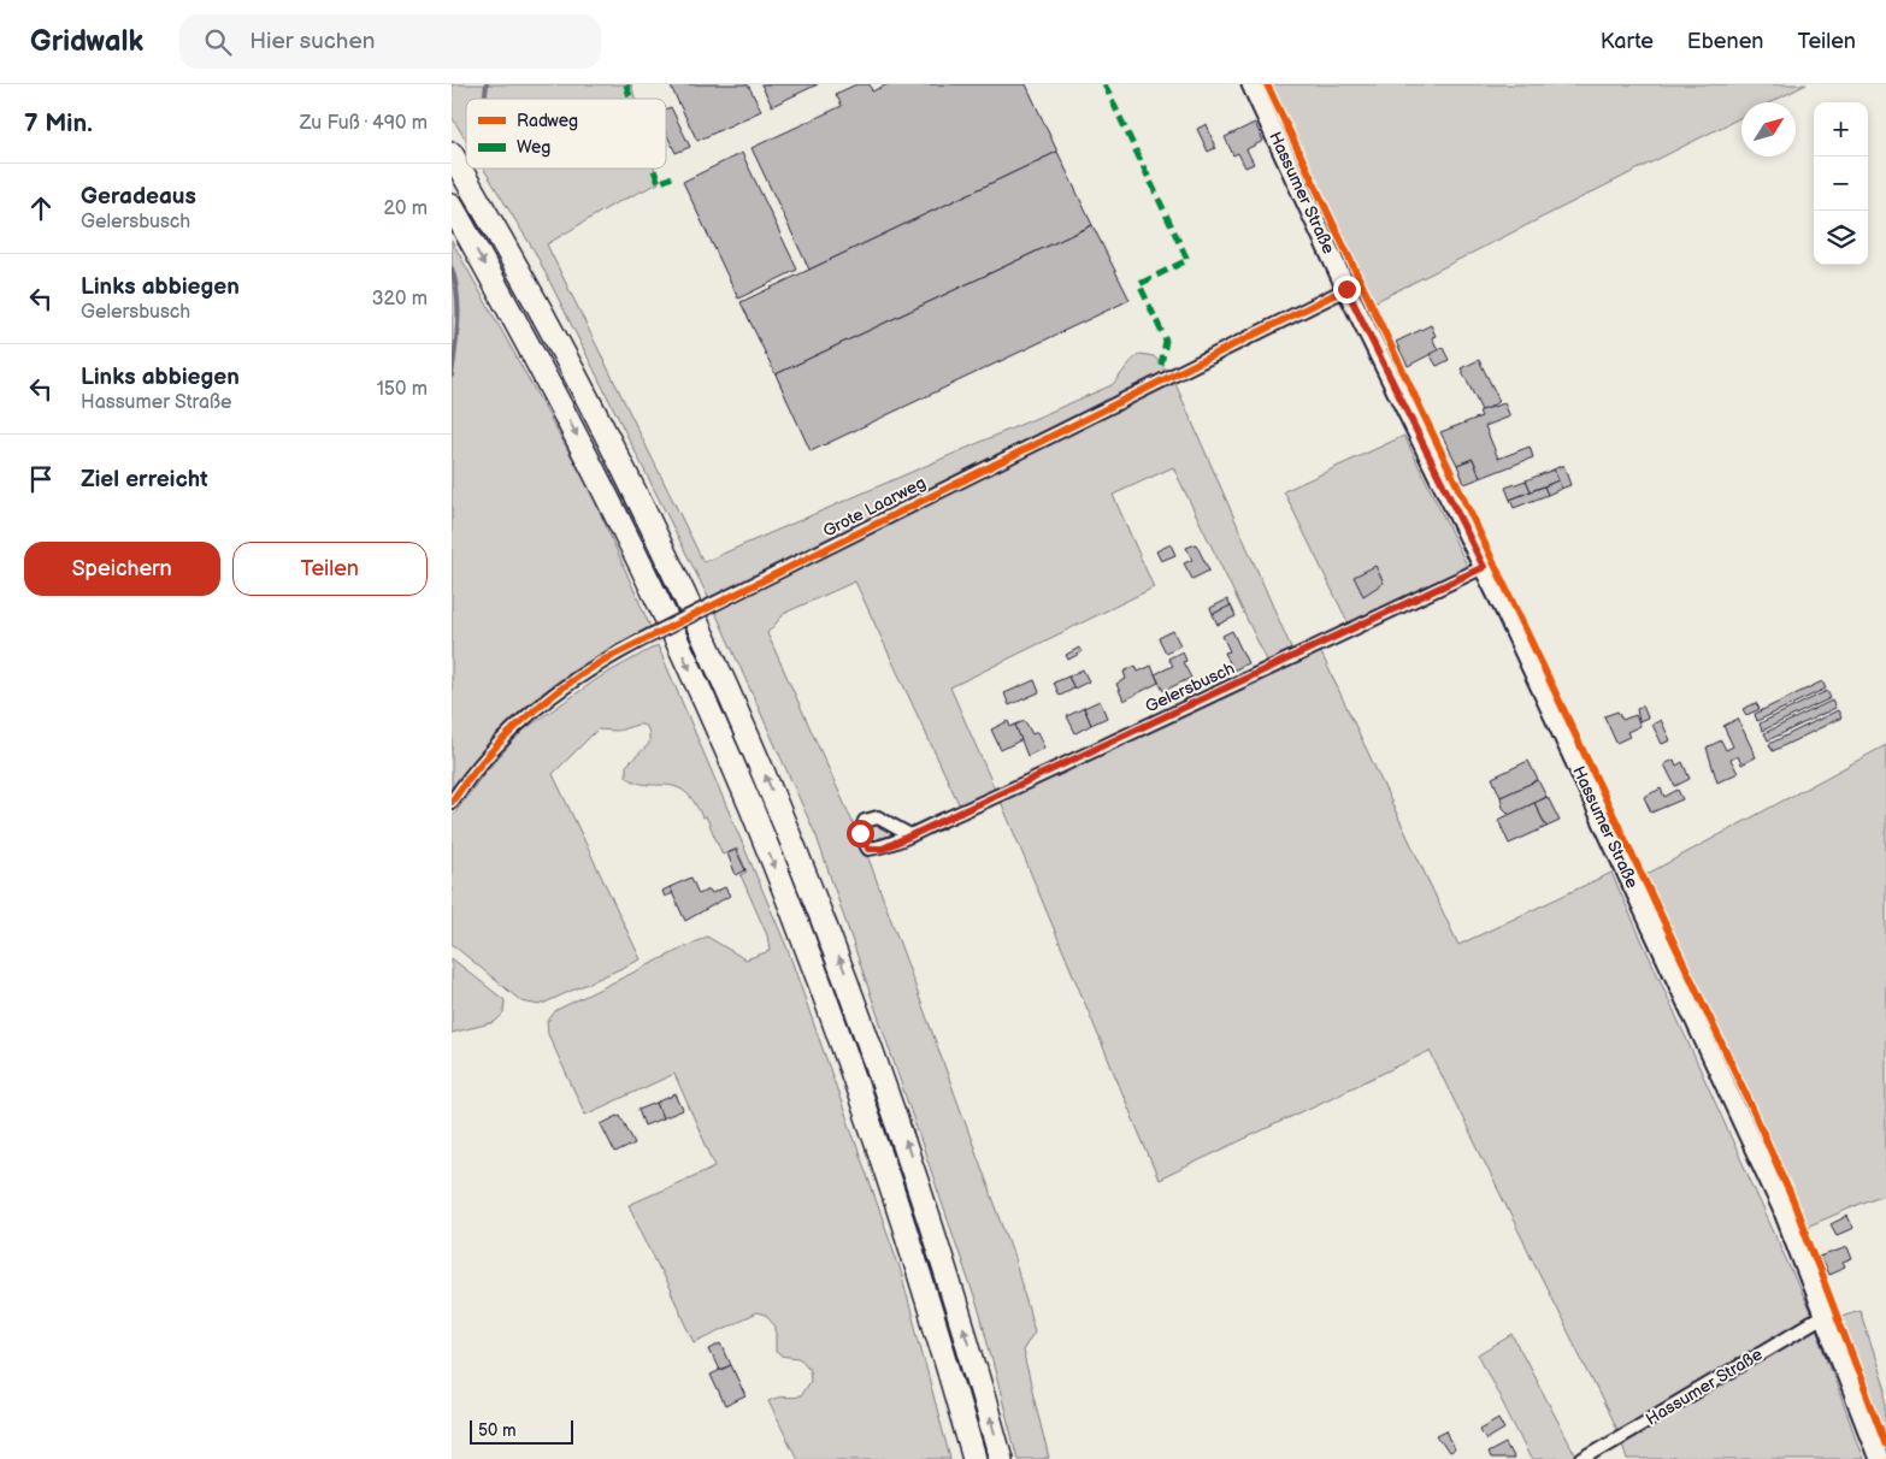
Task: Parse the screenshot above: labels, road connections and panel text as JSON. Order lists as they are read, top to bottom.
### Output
{
  "streets": {
    "street": ["Hassumer Straße", "Grote Laarweg", "Gelersbusch"]
  },
  "crossings": [
    ["Hassumer Straße", "Grote Laarweg"],
    ["Hassumer Straße", "Gelersbusch"]
  ],
  "legend": ["Radweg", "Weg"],
  "scale_bar": "50 m",
  "north": "top right",
  "page": {
    "header": "Gridwalk",
    "search": "Hier suchen",
    "nav": ["Karte", "Ebenen", "Teilen"],
    "heading": ["7 Min.", "Zu Fuß · 490 m"],
    "map_buttons": ["+", "−"],
    "list": [
      ["Geradeaus", "Gelersbusch", "20 m"],
      ["Links abbiegen", "Gelersbusch", "320 m"],
      ["Links abbiegen", "Hassumer Straße", "150 m"],
      "Ziel erreicht"
    ],
    "buttons": ["Speichern", "Teilen"],
    "scale": "50 m"
  }
}
